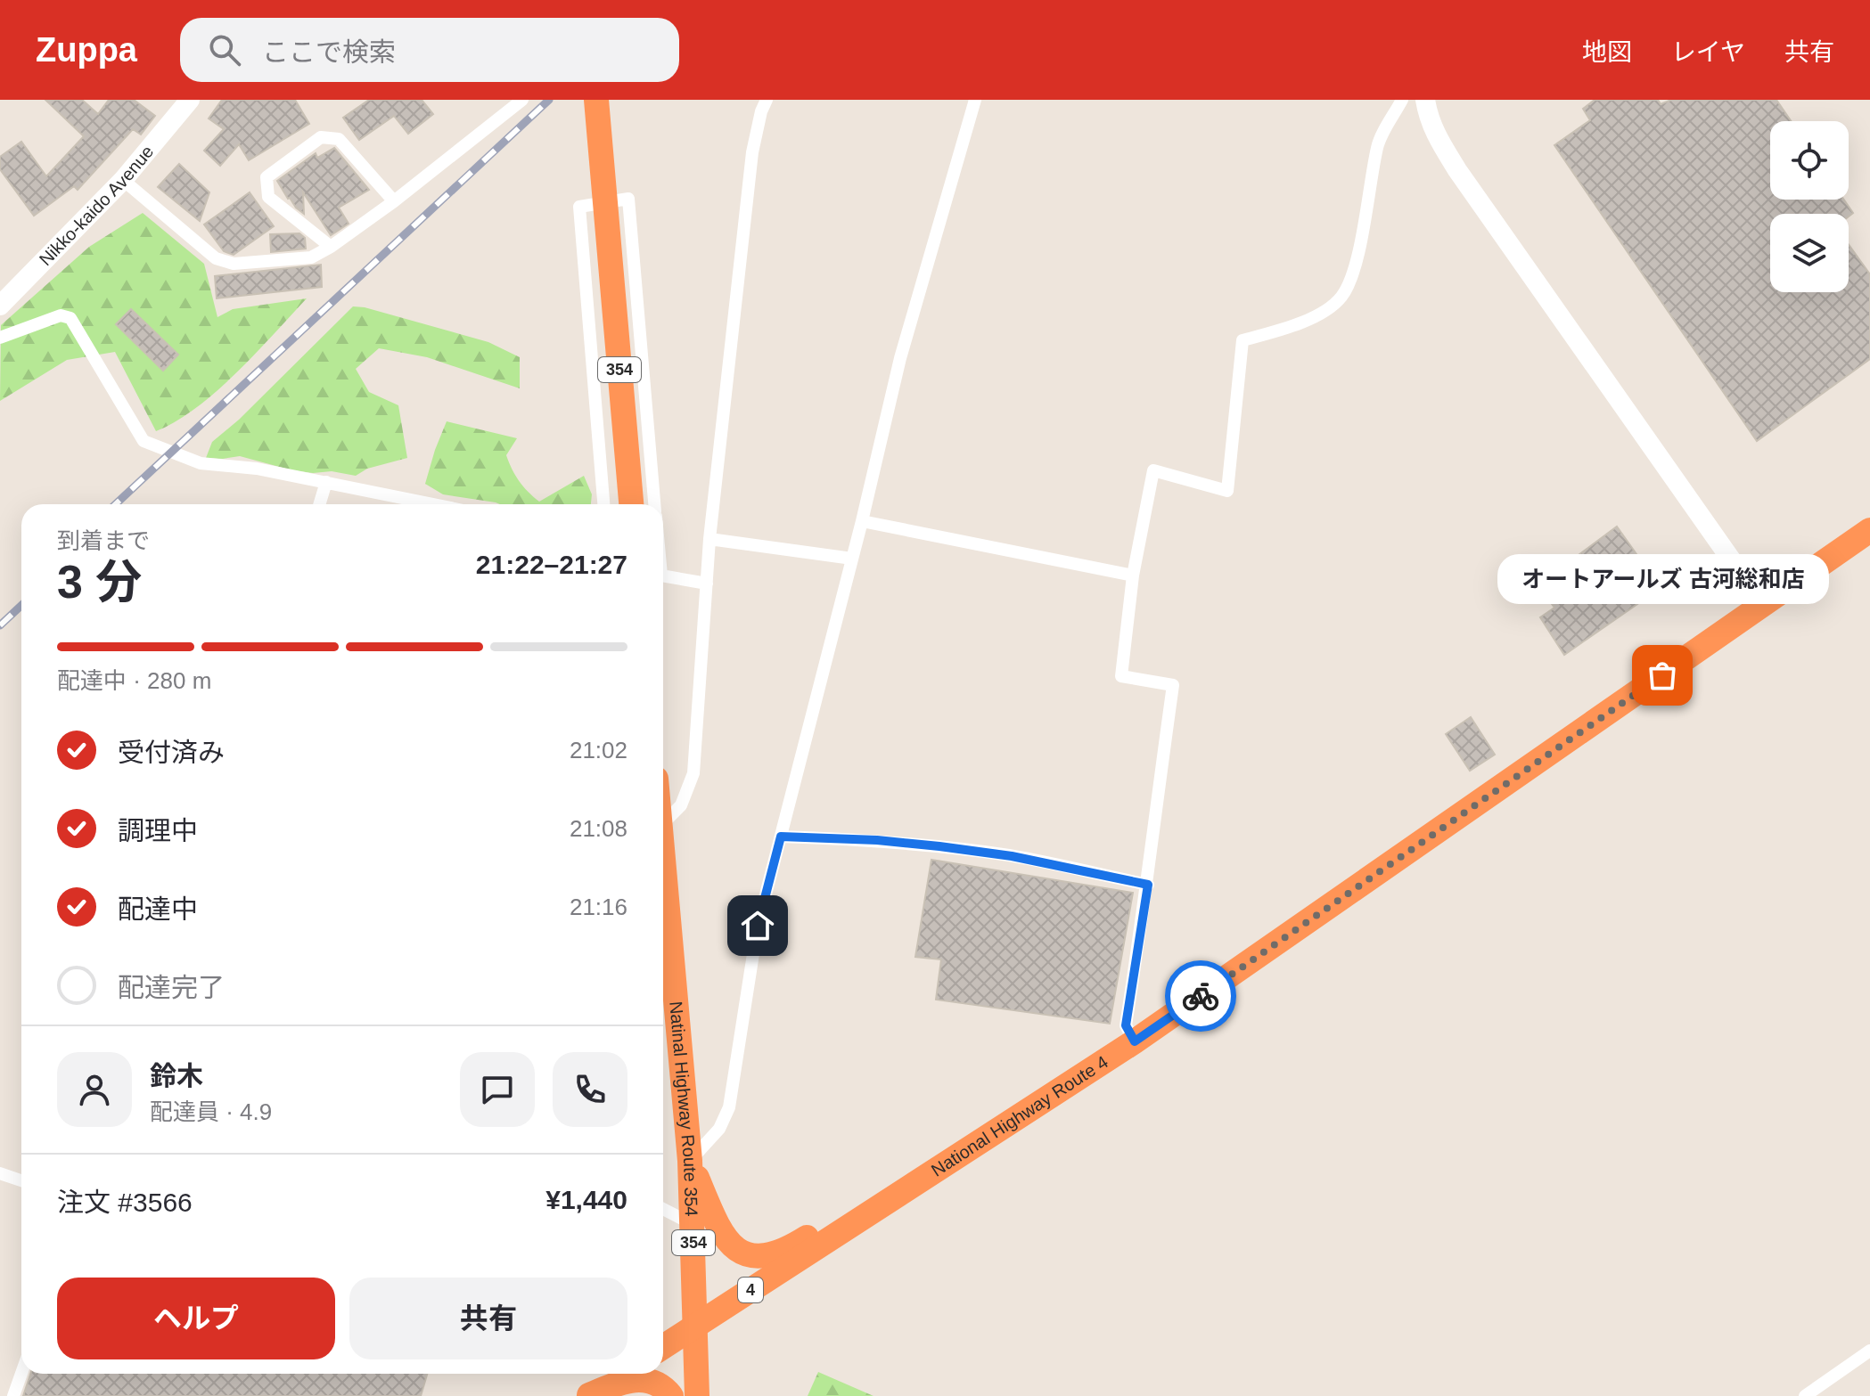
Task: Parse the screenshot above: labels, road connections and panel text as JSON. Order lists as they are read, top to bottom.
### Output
{
  "streets": {
    "highway": [
      "354",
      "Natinal Highway Route 354",
      "National Highway Route 4",
      "4"
    ],
    "street": ["Nikko-kaido Avenue"]
  },
  "crossings": [
    ["Natinal Highway Route 354", "National Highway Route 4"]
  ],
  "places": ["オートアールズ 古河総和店"],
  "page": {
    "header": "Zuppa",
    "search": "ここで検索",
    "nav": ["地図", "レイヤ", "共有"],
    "heading": ["3 分", "到着まで", "21:22–21:27"],
    "panel": [
      "鈴木",
      "配達員 · 4.9",
      "注文 #3566",
      "¥1,440"
    ],
    "bubble": "オートアールズ 古河総和店",
    "bar": "配達中 · 280 m",
    "list": [
      ["受付済み", "21:02"],
      ["調理中", "21:08"],
      ["配達中", "21:16"],
      "配達完了"
    ],
    "buttons": ["ヘルプ", "共有"]
  }
}
